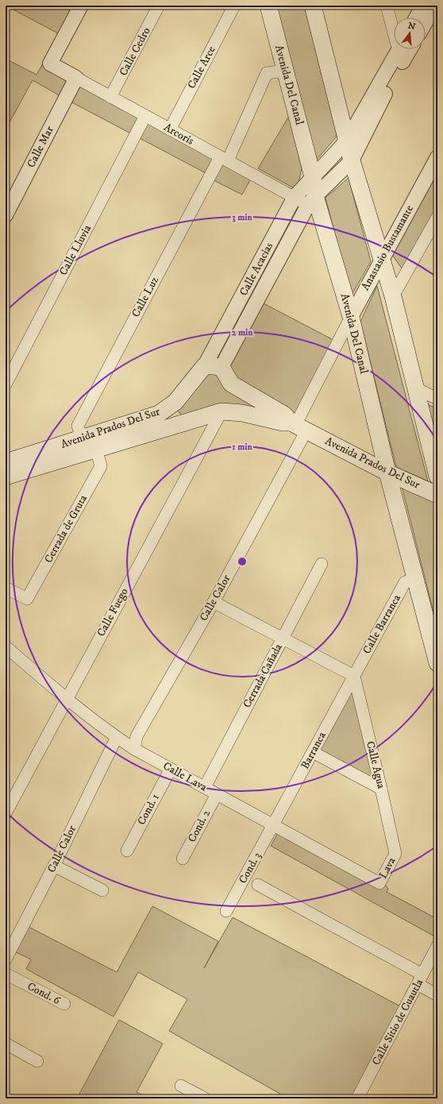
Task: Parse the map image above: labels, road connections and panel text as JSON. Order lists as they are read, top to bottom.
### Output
{
  "streets": {
    "main road": ["Avenida Del Canal", "Avenida Prados Del Sur"],
    "street": [
      "Calle Cedro",
      "Calle Arce",
      "Arcoris",
      "Calle Mar",
      "Anastasio Bustamante",
      "Calle Lluvia",
      "Calle Acacias",
      "Calle Luz",
      "Cerrada de Gruta",
      "Calle Calor",
      "Calle Fuego",
      "Calle Barranca",
      "Cerrada Cañada",
      "Barranca",
      "Calle Agua",
      "Calle Lava",
      "Cond. 1",
      "Cond. 2",
      "Cond. 3",
      "Lava",
      "Cond. 6",
      "Calle Sitio de Cuautla"
    ]
  },
  "crossings": [
    ["Calle Cedro", "Arcoris"],
    ["Calle Arce", "Arcoris"],
    ["Avenida Del Canal", "Arcoris"],
    ["Avenida Del Canal", "Anastasio Bustamante"],
    ["Avenida Del Canal", "Calle Acacias"],
    ["Avenida Del Canal", "Calle Luz"],
    ["Avenida Del Canal", "Avenida Prados Del Sur"],
    ["Avenida Del Canal", "Calle Barranca"],
    ["Arcoris", "Calle Mar"],
    ["Arcoris", "Calle Lluvia"],
    ["Arcoris", "Calle Acacias"],
    ["Arcoris", "Calle Luz"],
    ["Anastasio Bustamante", "Avenida Prados Del Sur"],
    ["Anastasio Bustamante", "Calle Calor"],
    ["Calle Acacias", "Avenida Prados Del Sur"],
    ["Calle Luz", "Avenida Prados Del Sur"],
    ["Calle Luz", "Cerrada de Gruta"],
    ["Avenida Prados Del Sur", "Cerrada de Gruta"],
    ["Avenida Prados Del Sur", "Calle Calor"],
    ["Avenida Prados Del Sur", "Calle Fuego"],
    ["Calle Calor", "Calle Lava"],
    ["Calle Fuego", "Calle Lava"],
    ["Calle Barranca", "Barranca"],
    ["Calle Barranca", "Calle Agua"],
    ["Cerrada Cañada", "Calle Lava"],
    ["Barranca", "Calle Agua"],
    ["Barranca", "Calle Lava"],
    ["Barranca", "Cond. 3"],
    ["Calle Agua", "Lava"],
    ["Calle Lava", "Cond. 1"],
    ["Calle Lava", "Cond. 2"],
    ["Calle Lava", "Cond. 3"],
    ["Calle Lava", "Lava"]
  ],
  "north": "top",
  "rings": ["3 min", "2 min", "1 min"]
}
